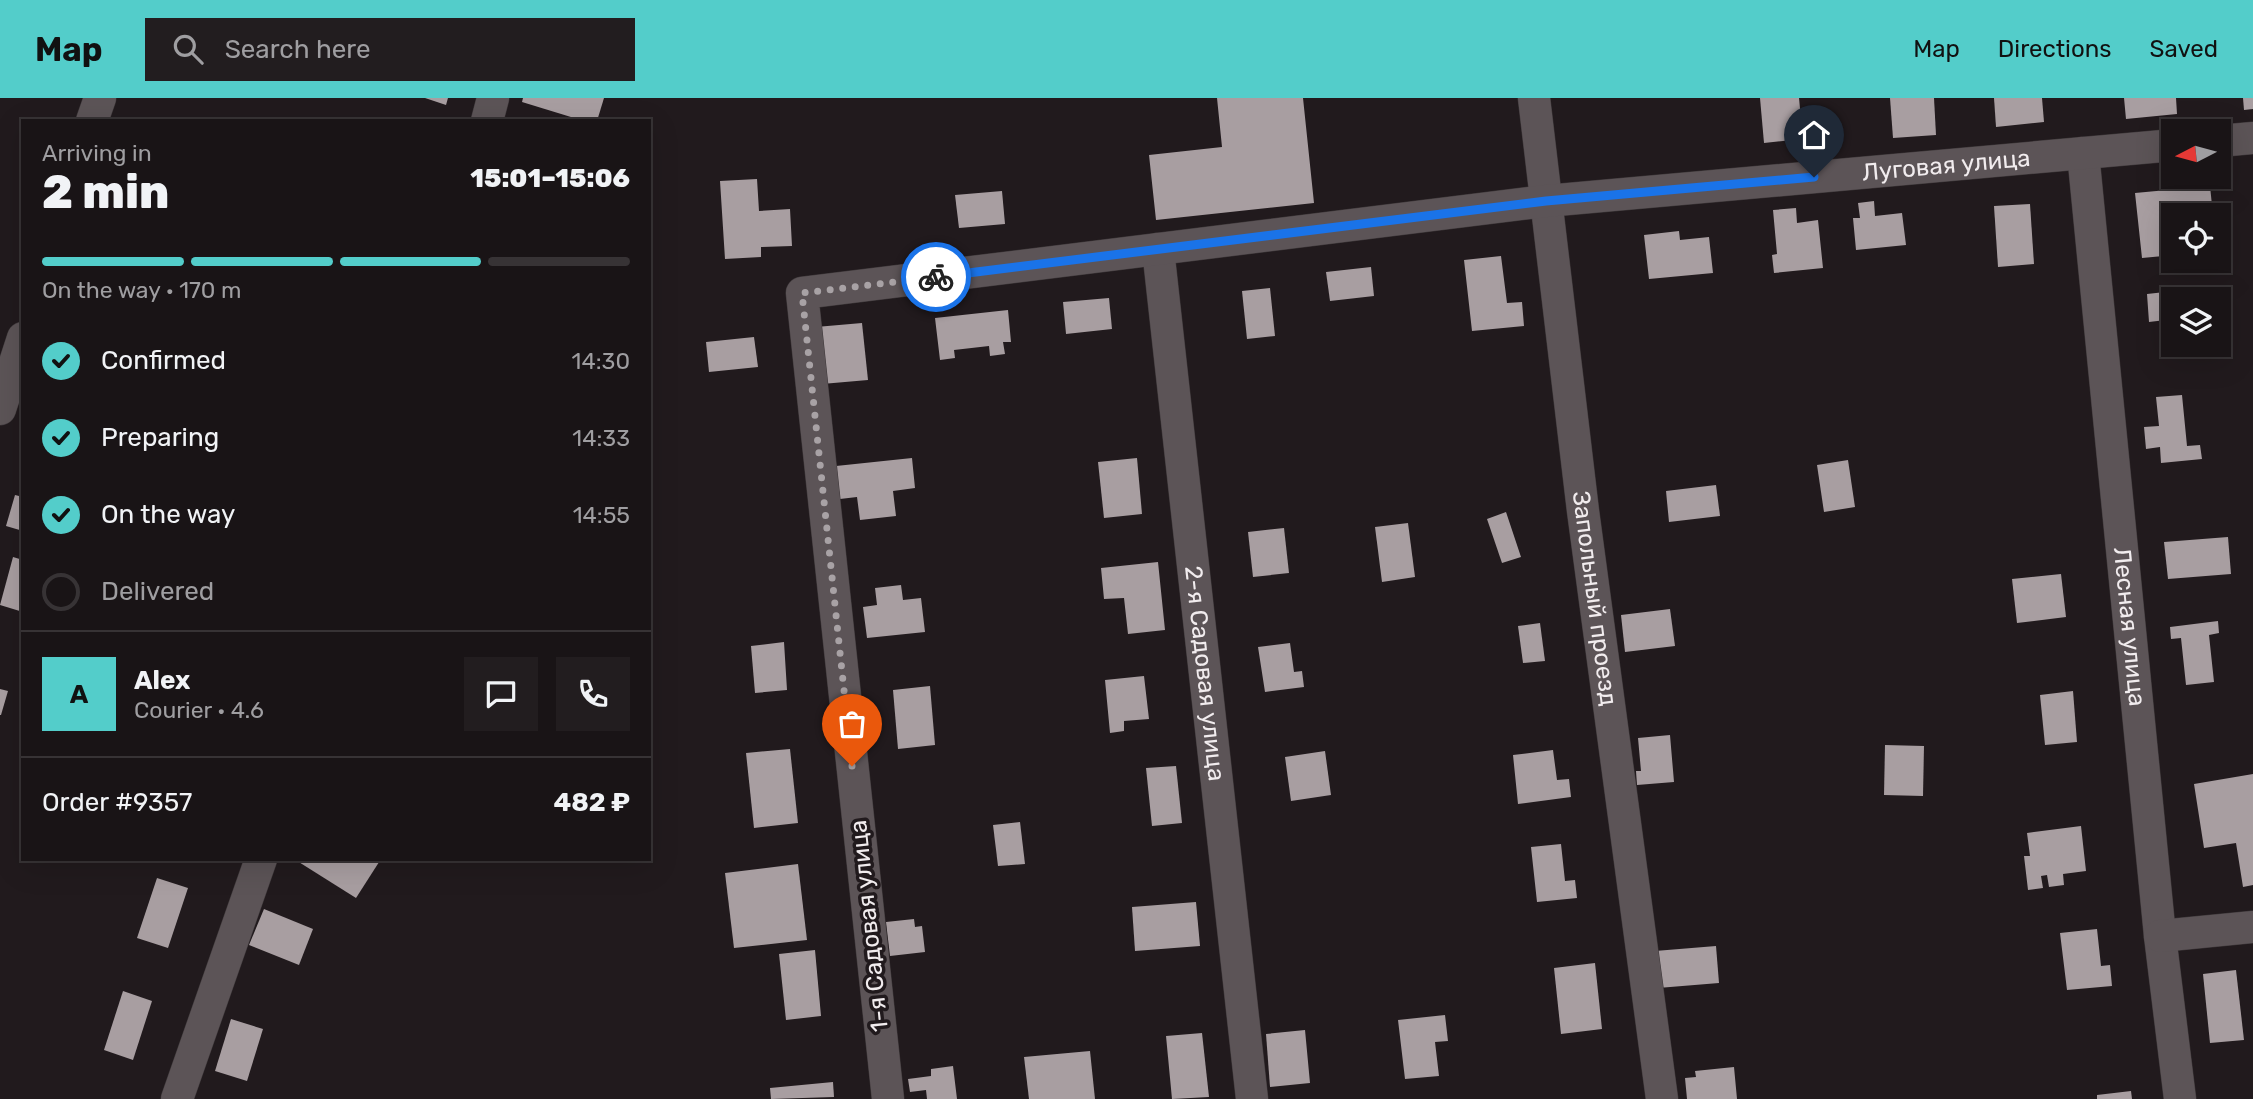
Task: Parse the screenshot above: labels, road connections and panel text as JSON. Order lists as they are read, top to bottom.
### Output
{
  "streets": {
    "street": [
      "Луговая улица",
      "Запольный проезд",
      "Лесная улица",
      "2-я Садовая улица",
      "1-я Садовая улица"
    ]
  },
  "crossings": [
    ["Луговая улица", "Запольный проезд"],
    ["Луговая улица", "Лесная улица"],
    ["Луговая улица", "2-я Садовая улица"],
    ["Луговая улица", "1-я Садовая улица"]
  ],
  "north": "left",
  "page": {
    "header": "Map",
    "search": "Search here",
    "nav": ["Map", "Directions", "Saved"],
    "heading": ["2 min", "Arriving in", "15:01–15:06"],
    "panel": [
      "Alex",
      "Courier · 4.6",
      "Order #9357",
      "482 ₽"
    ],
    "bar": "On the way · 170 m",
    "list": [
      ["Confirmed", "14:30"],
      ["Preparing", "14:33"],
      ["On the way", "14:55"],
      "Delivered"
    ],
    "round": "A"
  }
}
